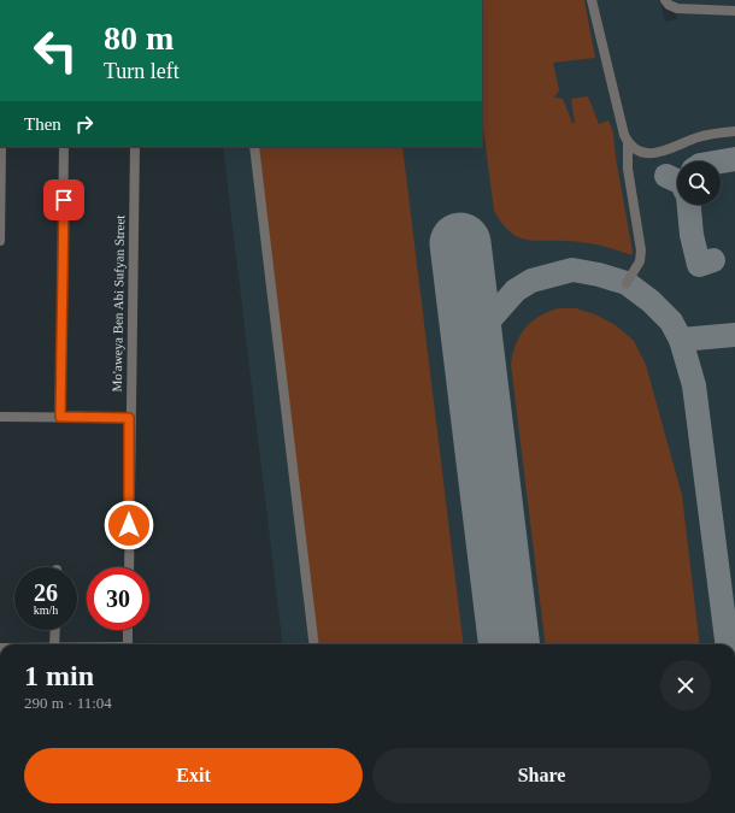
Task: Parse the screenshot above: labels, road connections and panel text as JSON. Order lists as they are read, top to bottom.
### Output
{
  "streets": {
    "street": ["Mo'aweya Ben Abi Sufyan Street"]
  },
  "page": {
    "turn": ["80 m", "Turn left"],
    "then": "Then",
    "speed": "26 km/h",
    "limit": "30",
    "heading": ["1 min", "290 m · 11:04"],
    "buttons": ["Exit", "Share"]
  }
}
